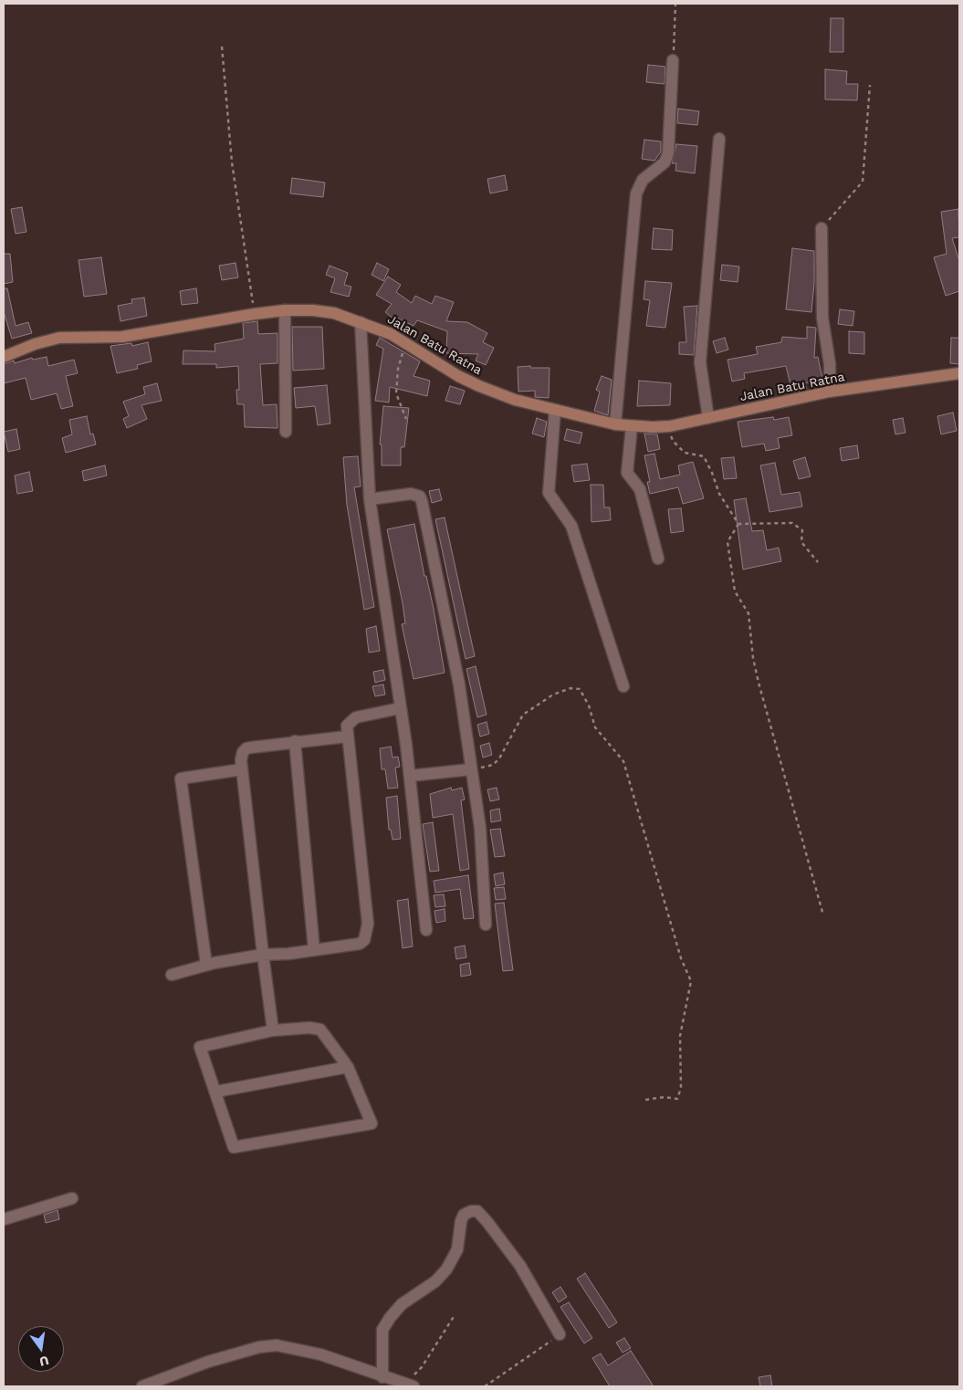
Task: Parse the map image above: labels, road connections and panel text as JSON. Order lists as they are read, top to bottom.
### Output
{
  "streets": {
    "street": ["Jalan Batu Ratna"]
  },
  "north": "bottom"
}
